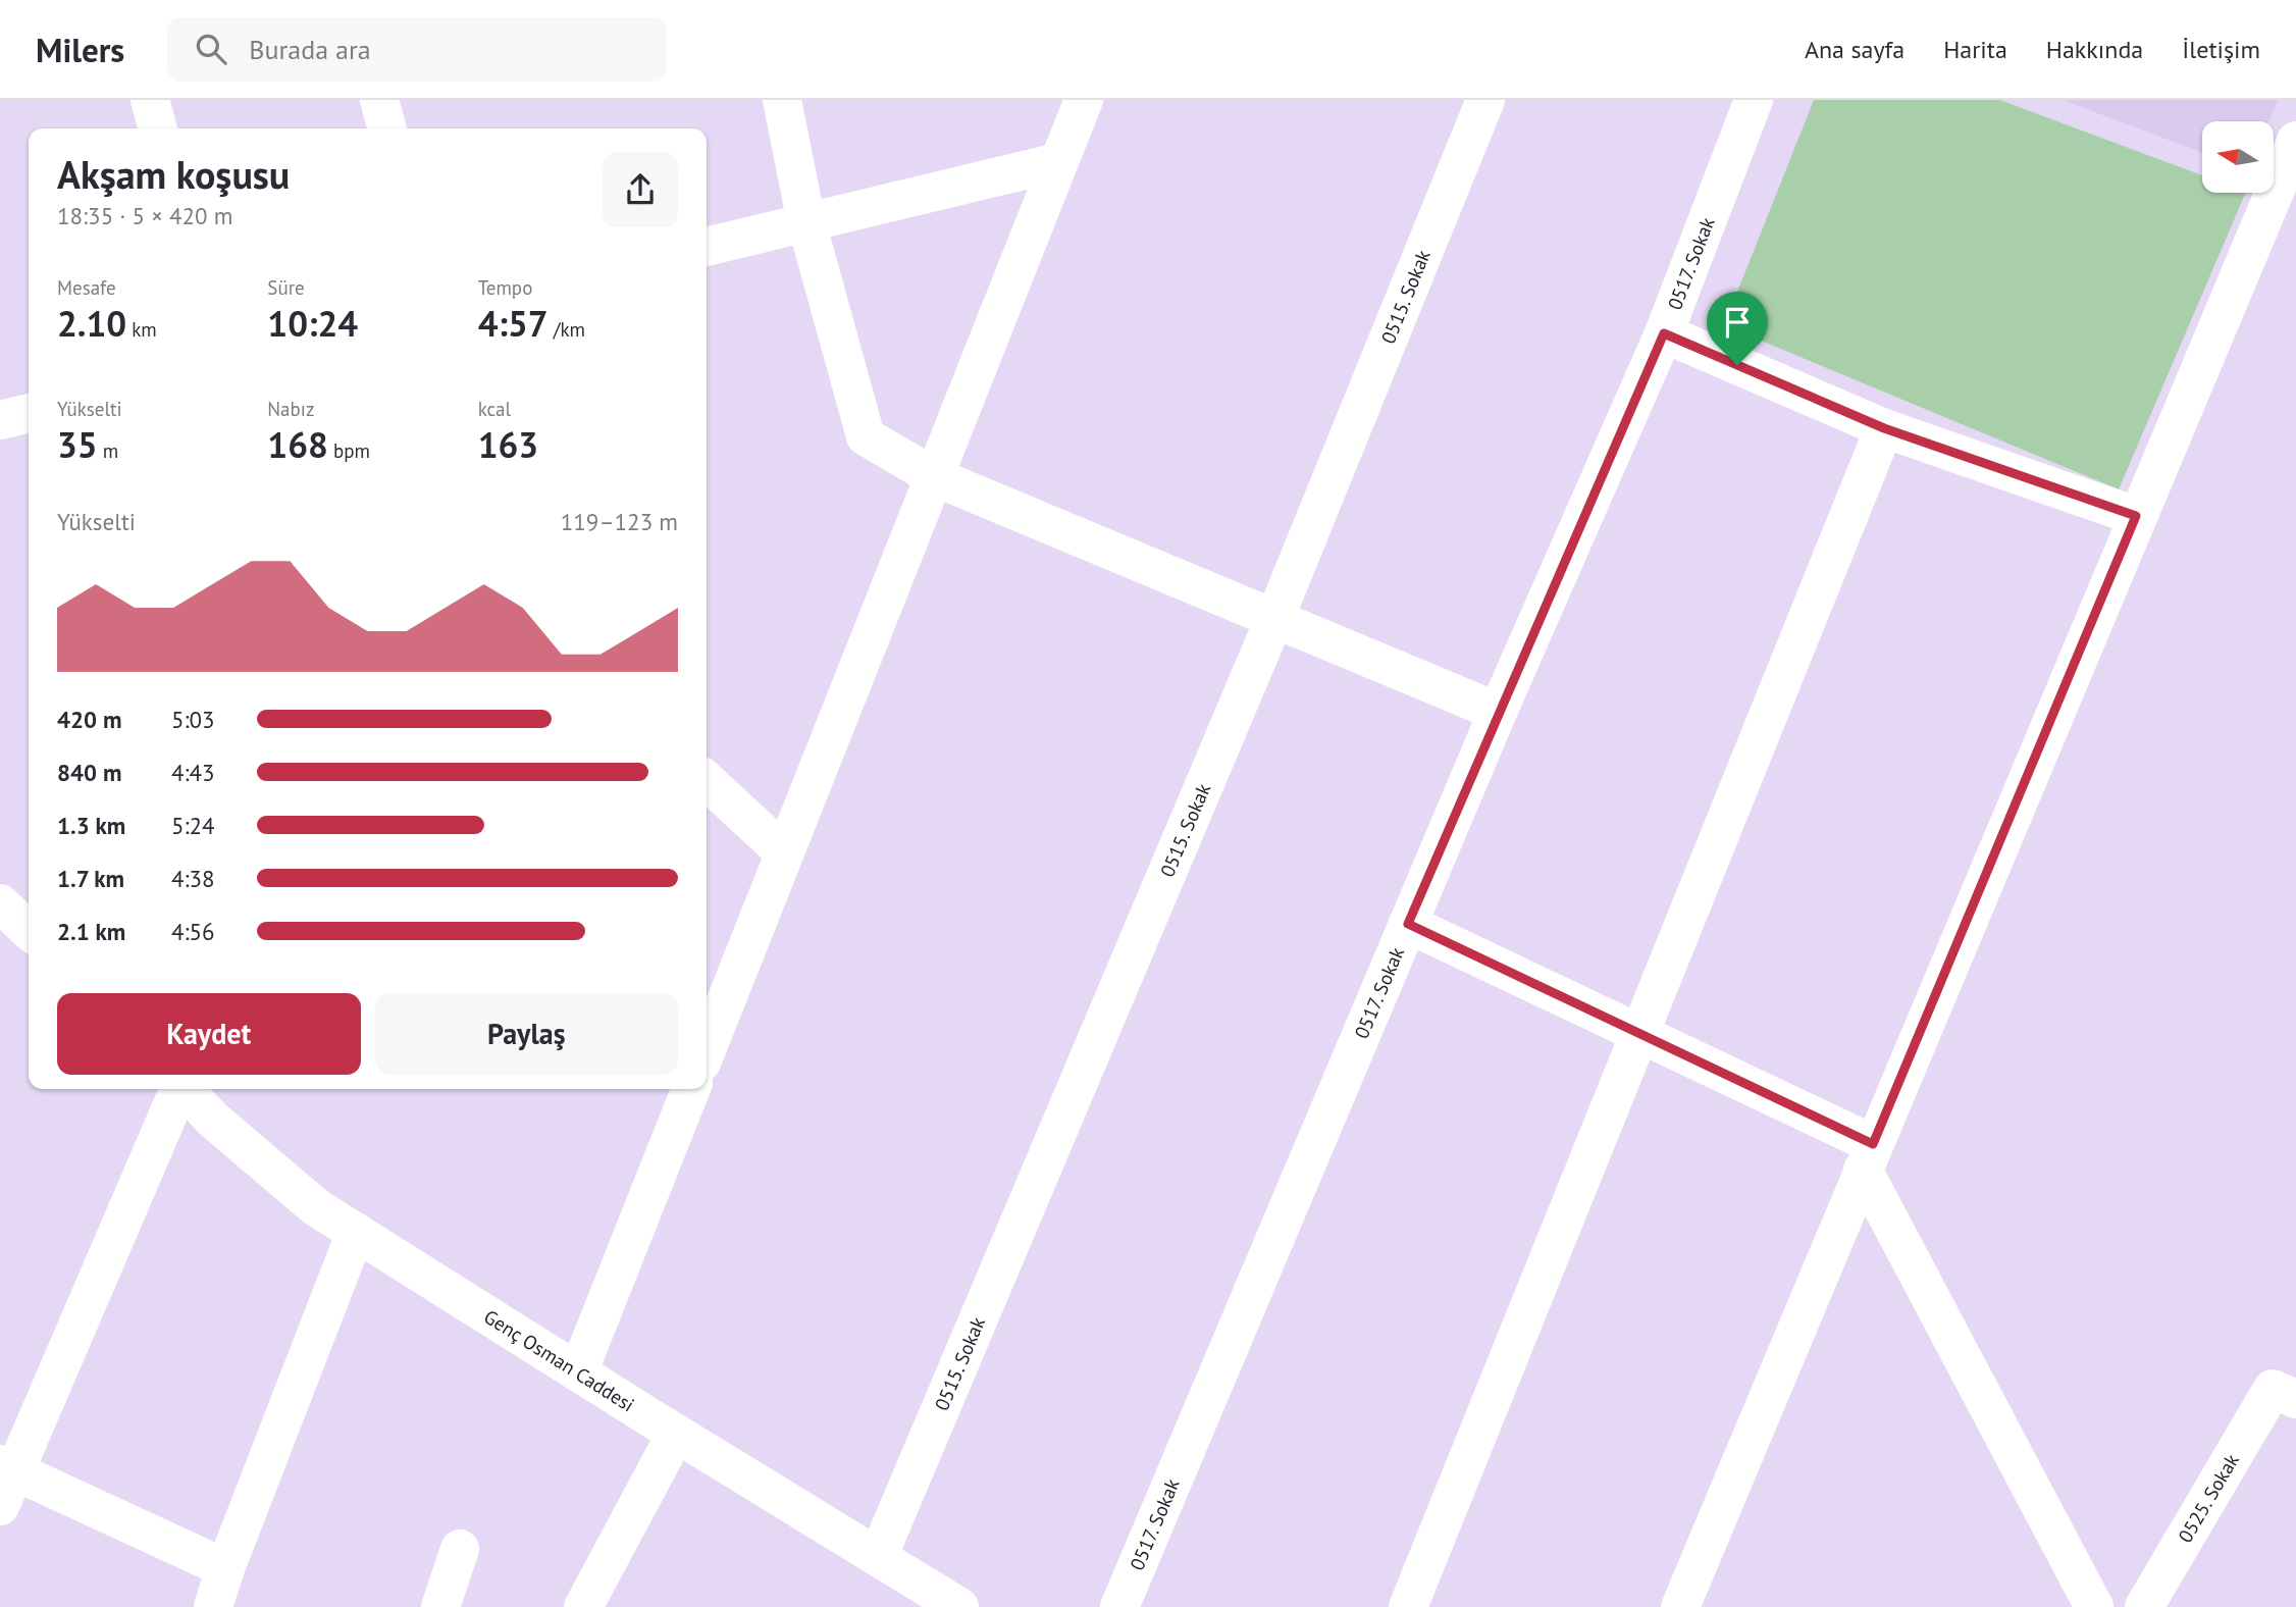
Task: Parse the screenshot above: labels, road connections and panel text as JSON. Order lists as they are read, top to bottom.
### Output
{
  "streets": {
    "street": [
      "0517. Sokak",
      "0515. Sokak",
      "Genç Osman Caddesi",
      "0525. Sokak"
    ]
  },
  "crossings": [
    ["0515. Sokak", "Genç Osman Caddesi"]
  ],
  "north": "left",
  "page": {
    "header": "Milers",
    "search": "Burada ara",
    "nav": [
      "Ana sayfa",
      "Harita",
      "Hakkında",
      "İletişim"
    ],
    "heading": ["Akşam koşusu", "18:35 · 5 × 420 m"],
    "stats": [
      ["Mesafe", "2.10 km"],
      ["Süre", "10:24"],
      ["Tempo", "4:57 /km"],
      ["Yükselti", "35 m"],
      ["Nabız", "168 bpm"],
      ["kcal", "163"]
    ],
    "chart": ["Yükselti", "119–123 m"],
    "list": [
      {
        "name": "420 m",
        "note": "5:03"
      },
      {
        "name": "840 m",
        "note": "4:43"
      },
      {
        "name": "1.3 km",
        "note": "5:24"
      },
      {
        "name": "1.7 km",
        "note": "4:38"
      },
      {
        "name": "2.1 km",
        "note": "4:56"
      }
    ],
    "buttons": ["Kaydet", "Paylaş"]
  }
}
